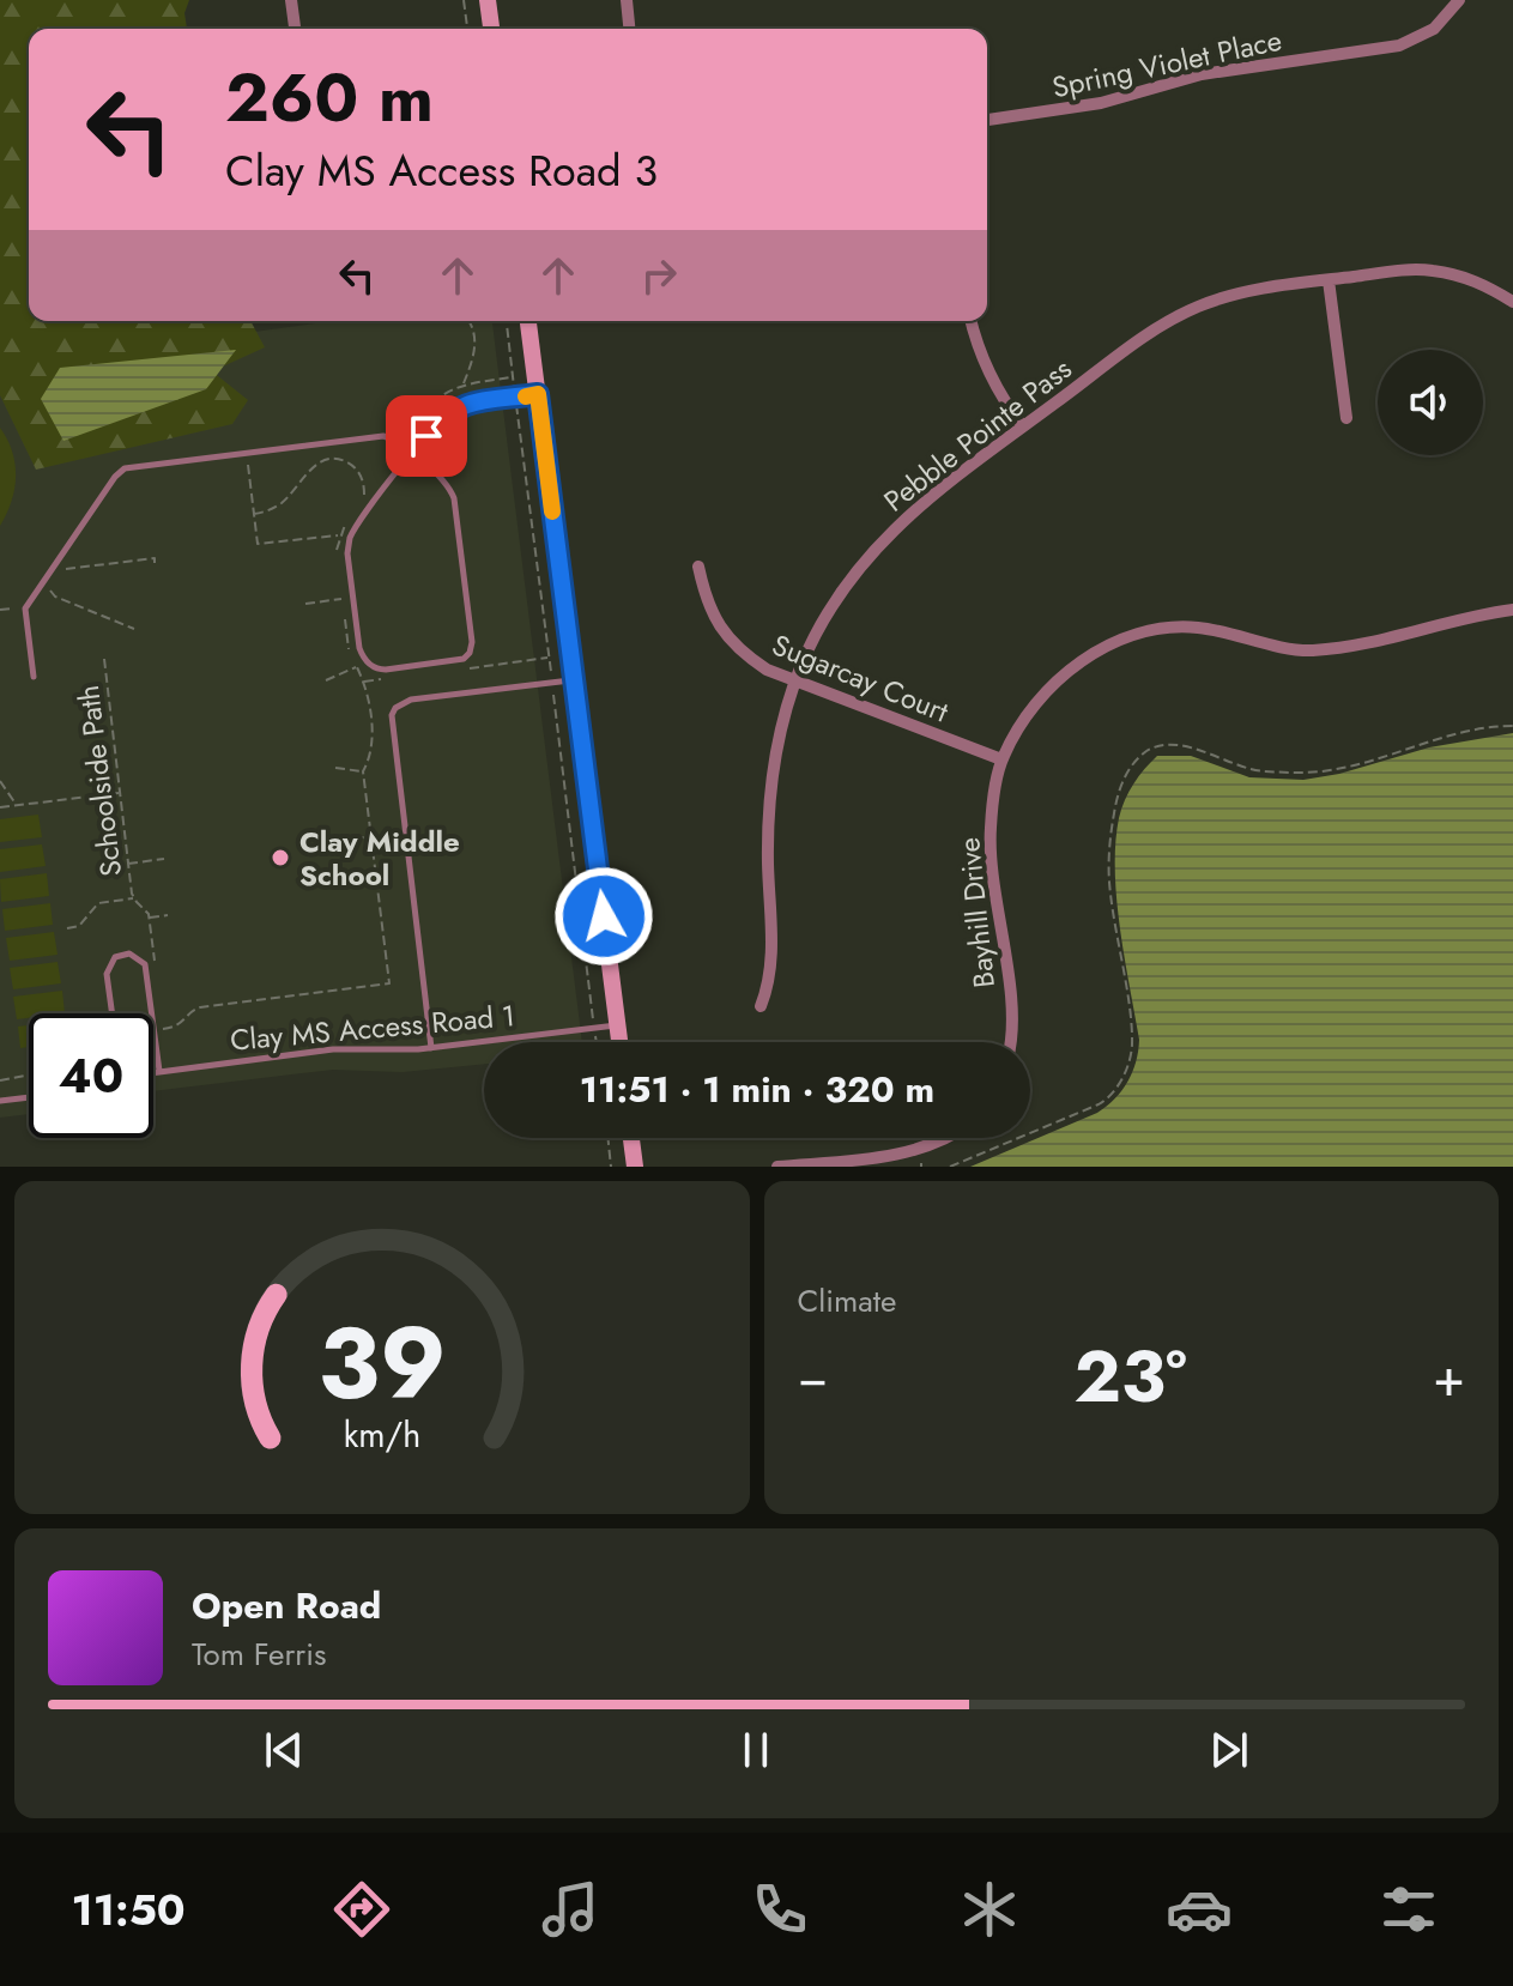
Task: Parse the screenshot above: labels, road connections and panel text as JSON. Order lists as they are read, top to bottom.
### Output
{
  "streets": {
    "street": [
      "Spring Violet Place",
      "Pebble Pointe Pass",
      "Sugarcay Court",
      "Bayhill Drive"
    ],
    "lane": ["Clay MS Access Road 1"],
    "path": ["Schoolside Path"]
  },
  "crossings": [
    ["Pebble Pointe Pass", "Sugarcay Court"],
    ["Sugarcay Court", "Bayhill Drive"]
  ],
  "places": ["Clay Middle School"],
  "page": {
    "turn": ["260 m", "Clay MS Access Road 3"],
    "limit": "40",
    "trip": "11:51 · 1 min · 320 m",
    "tile": "Climate",
    "heat": ["−", "23°", "+"],
    "song": ["Open Road", "Tom Ferris"],
    "tabs": "11:50",
    "gauge": ["39", "km/h"]
  }
}
